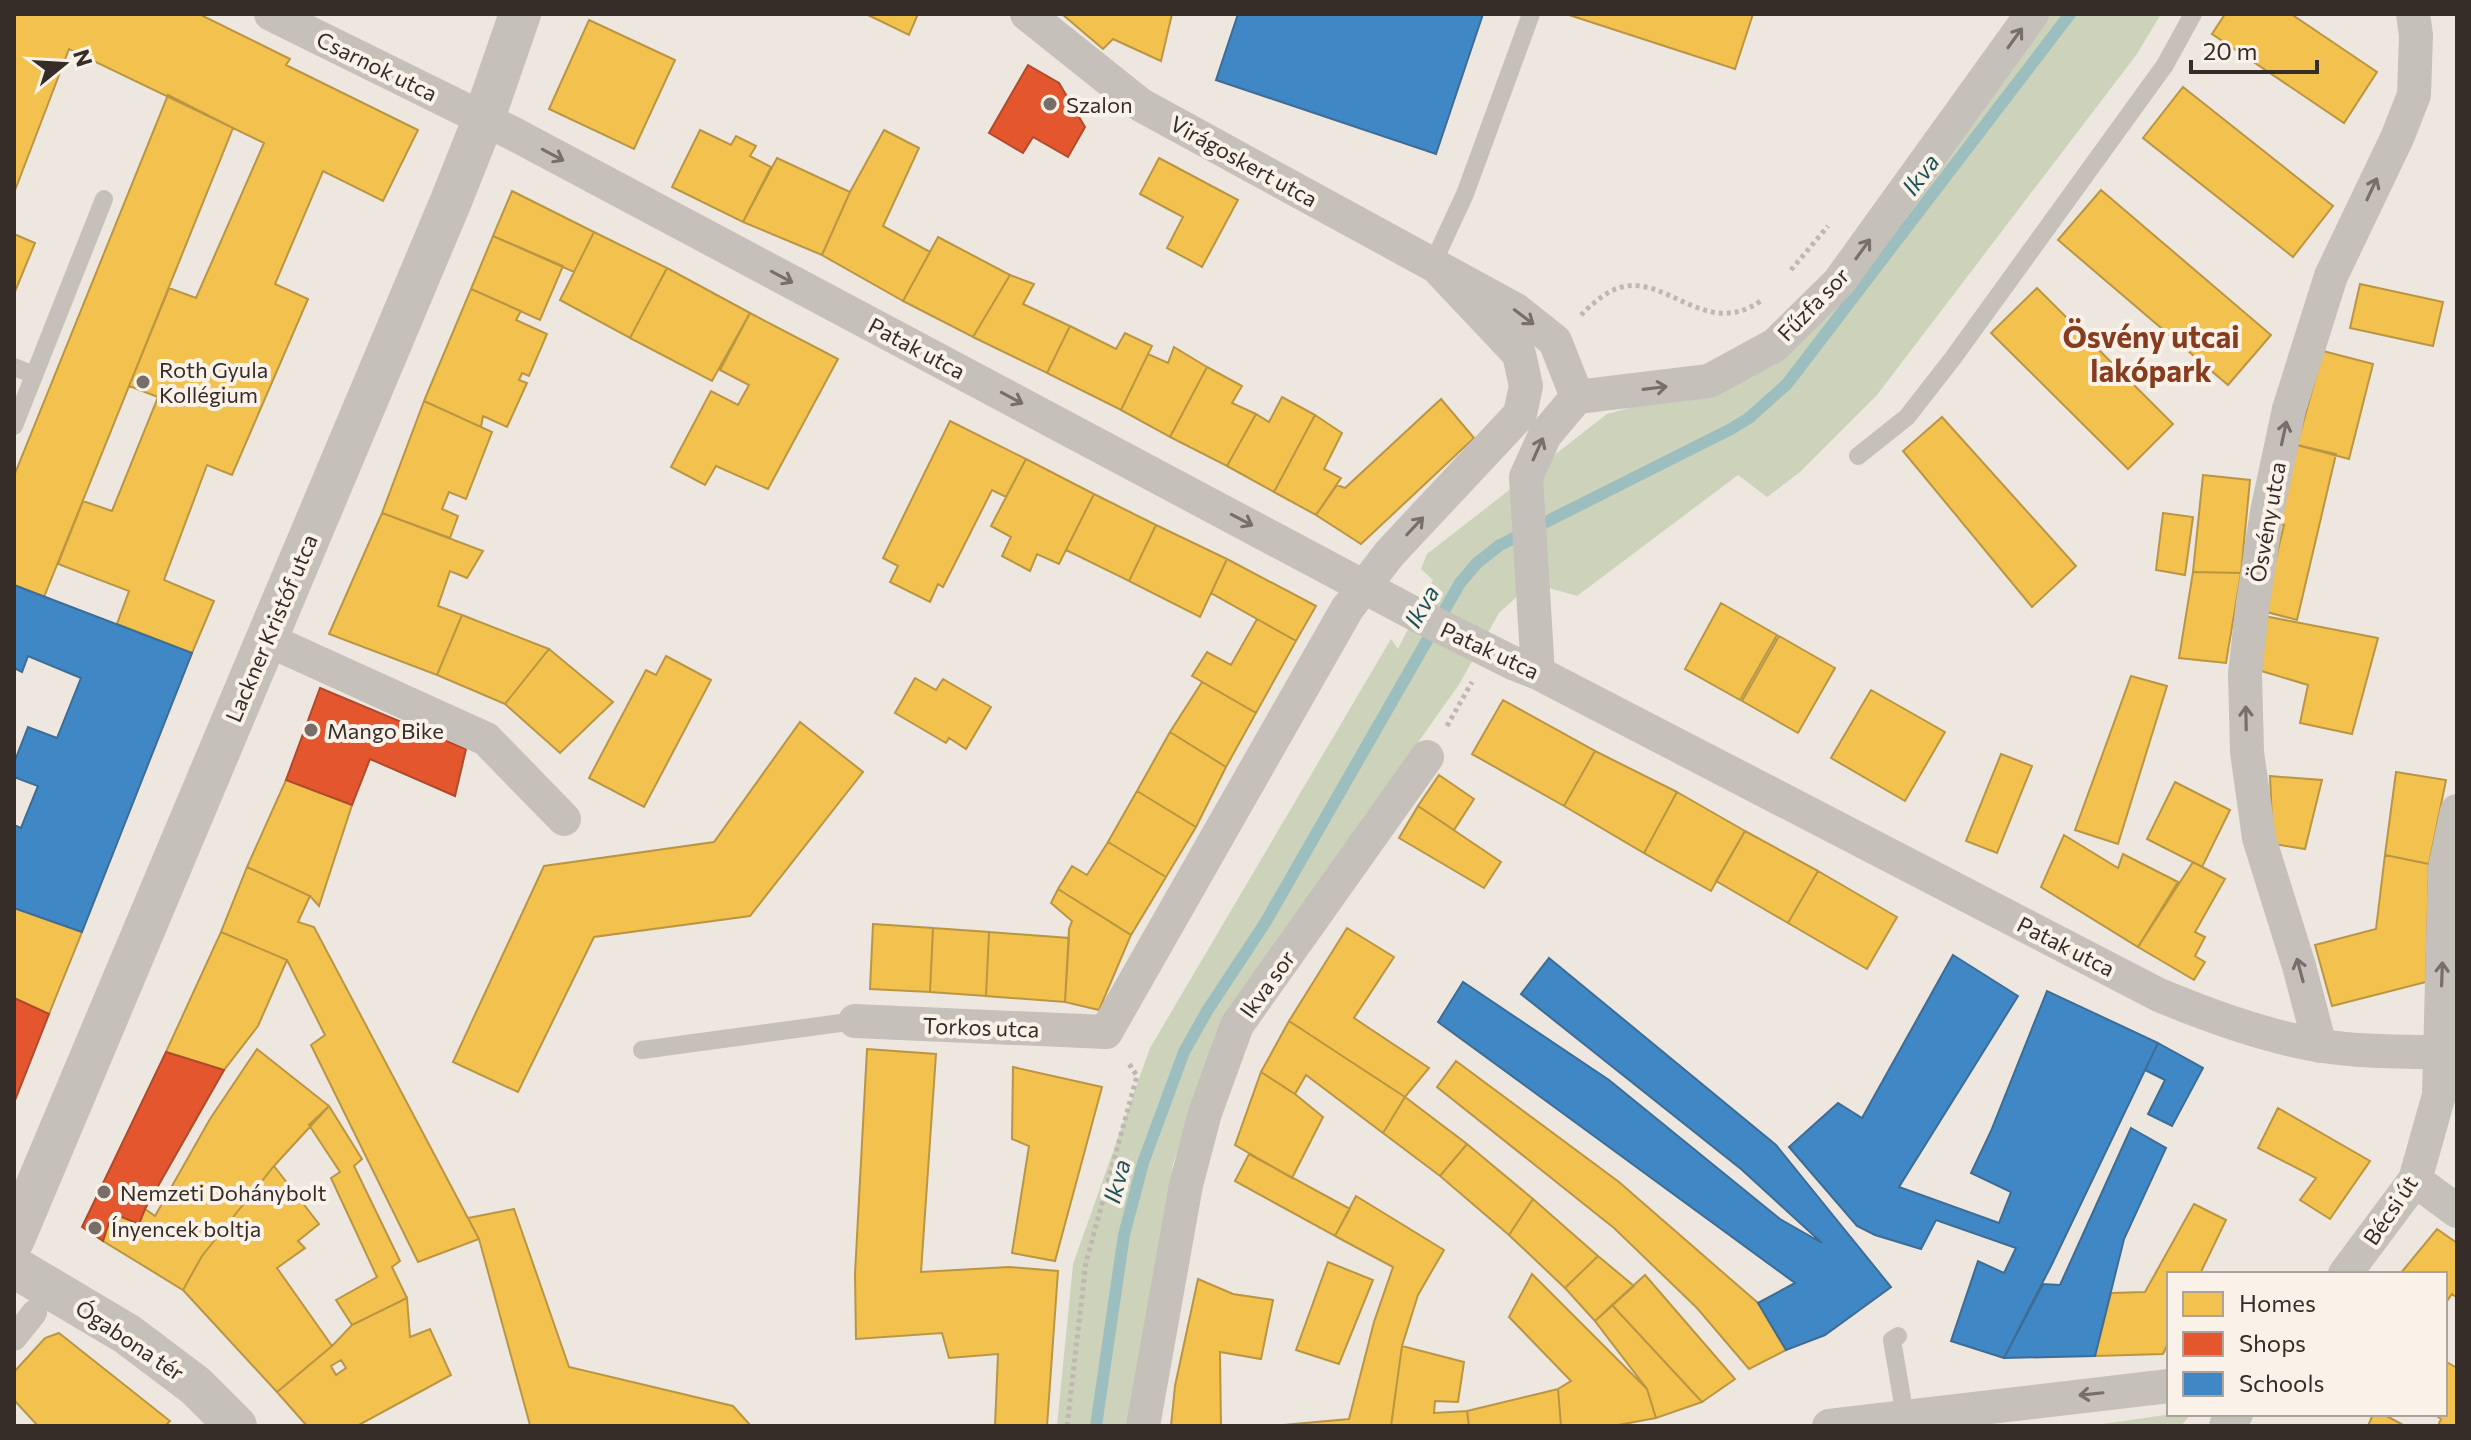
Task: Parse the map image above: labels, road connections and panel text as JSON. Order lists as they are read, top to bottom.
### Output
{
  "streets": {
    "street": [
      "Csarnok utca",
      "Virágoskert utca",
      "Fűzfa sor",
      "Patak utca",
      "Ösvény utca",
      "Lackner Kristóf utca",
      "Ikva sor",
      "Torkos utca",
      "Bécsi út",
      "Ógabona tér"
    ]
  },
  "crossings": [
    ["Csarnok utca", "Patak utca"],
    ["Csarnok utca", "Lackner Kristóf utca"],
    ["Virágoskert utca", "Patak utca"],
    ["Patak utca", "Ösvény utca"],
    ["Patak utca", "Lackner Kristóf utca"],
    ["Patak utca", "Bécsi út"]
  ],
  "one_way": [
    "Fűzfa sor",
    "Patak utca",
    "Ösvény utca",
    "Bécsi út"
  ],
  "districts": ["Ösvény utcai lakópark"],
  "water": ["Ikva"],
  "places": [
    "Szalon",
    "Roth Gyula Kollégium",
    "Mango Bike",
    "Nemzeti Dohánybolt",
    "Ínyencek boltja"
  ],
  "legend": ["Homes", "Shops", "Schools"],
  "scale_bar": "20 m",
  "north": "right"
}
